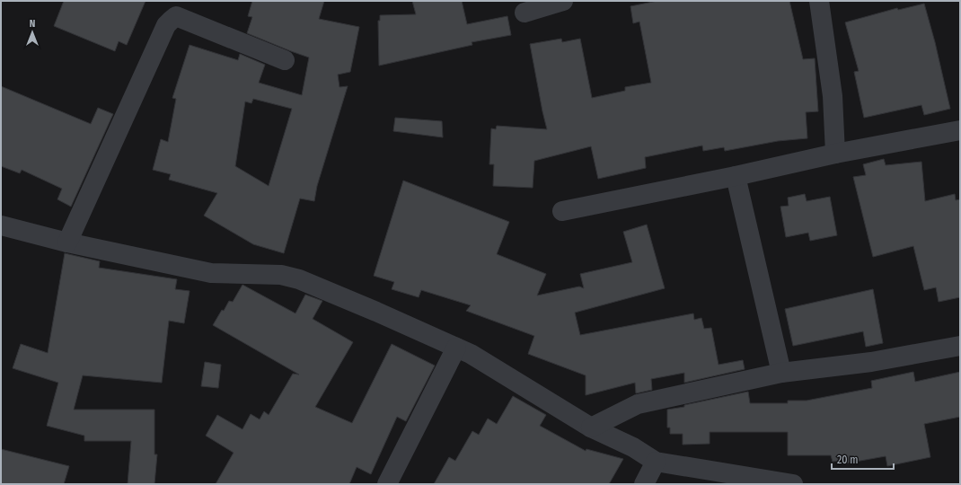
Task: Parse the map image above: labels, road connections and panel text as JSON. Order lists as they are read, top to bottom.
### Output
{
  "scale_bar": "20 m",
  "north": "top"
}
